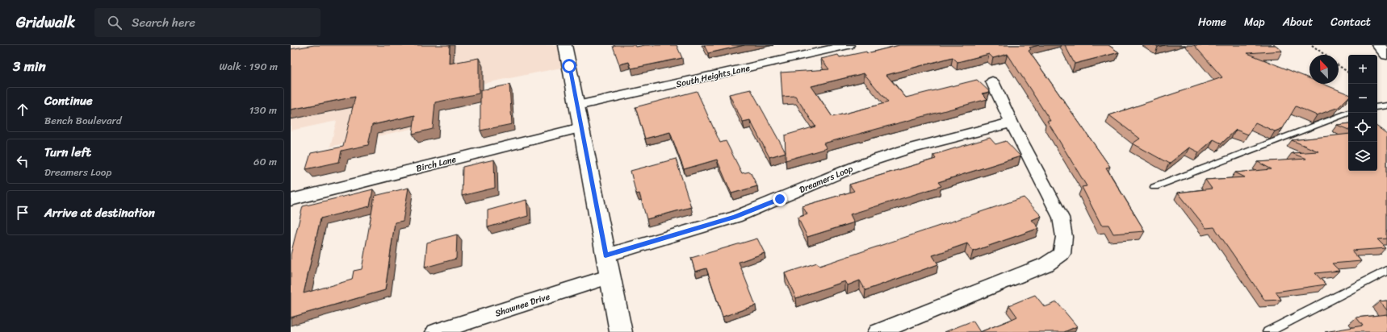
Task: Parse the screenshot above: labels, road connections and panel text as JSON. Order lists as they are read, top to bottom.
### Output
{
  "streets": {
    "street": [
      "South Heights Lane",
      "Birch Lane",
      "Dreamers Loop",
      "Shawnee Drive"
    ]
  },
  "north": "top left",
  "page": {
    "header": "Gridwalk",
    "search": "Search here",
    "nav": [
      "Home",
      "Map",
      "About",
      "Contact"
    ],
    "heading": ["3 min", "Walk · 190 m"],
    "map_buttons": ["+", "−"],
    "list": [
      ["Continue", "Bench Boulevard", "130 m"],
      ["Turn left", "Dreamers Loop", "60 m"],
      "Arrive at destination"
    ]
  }
}
